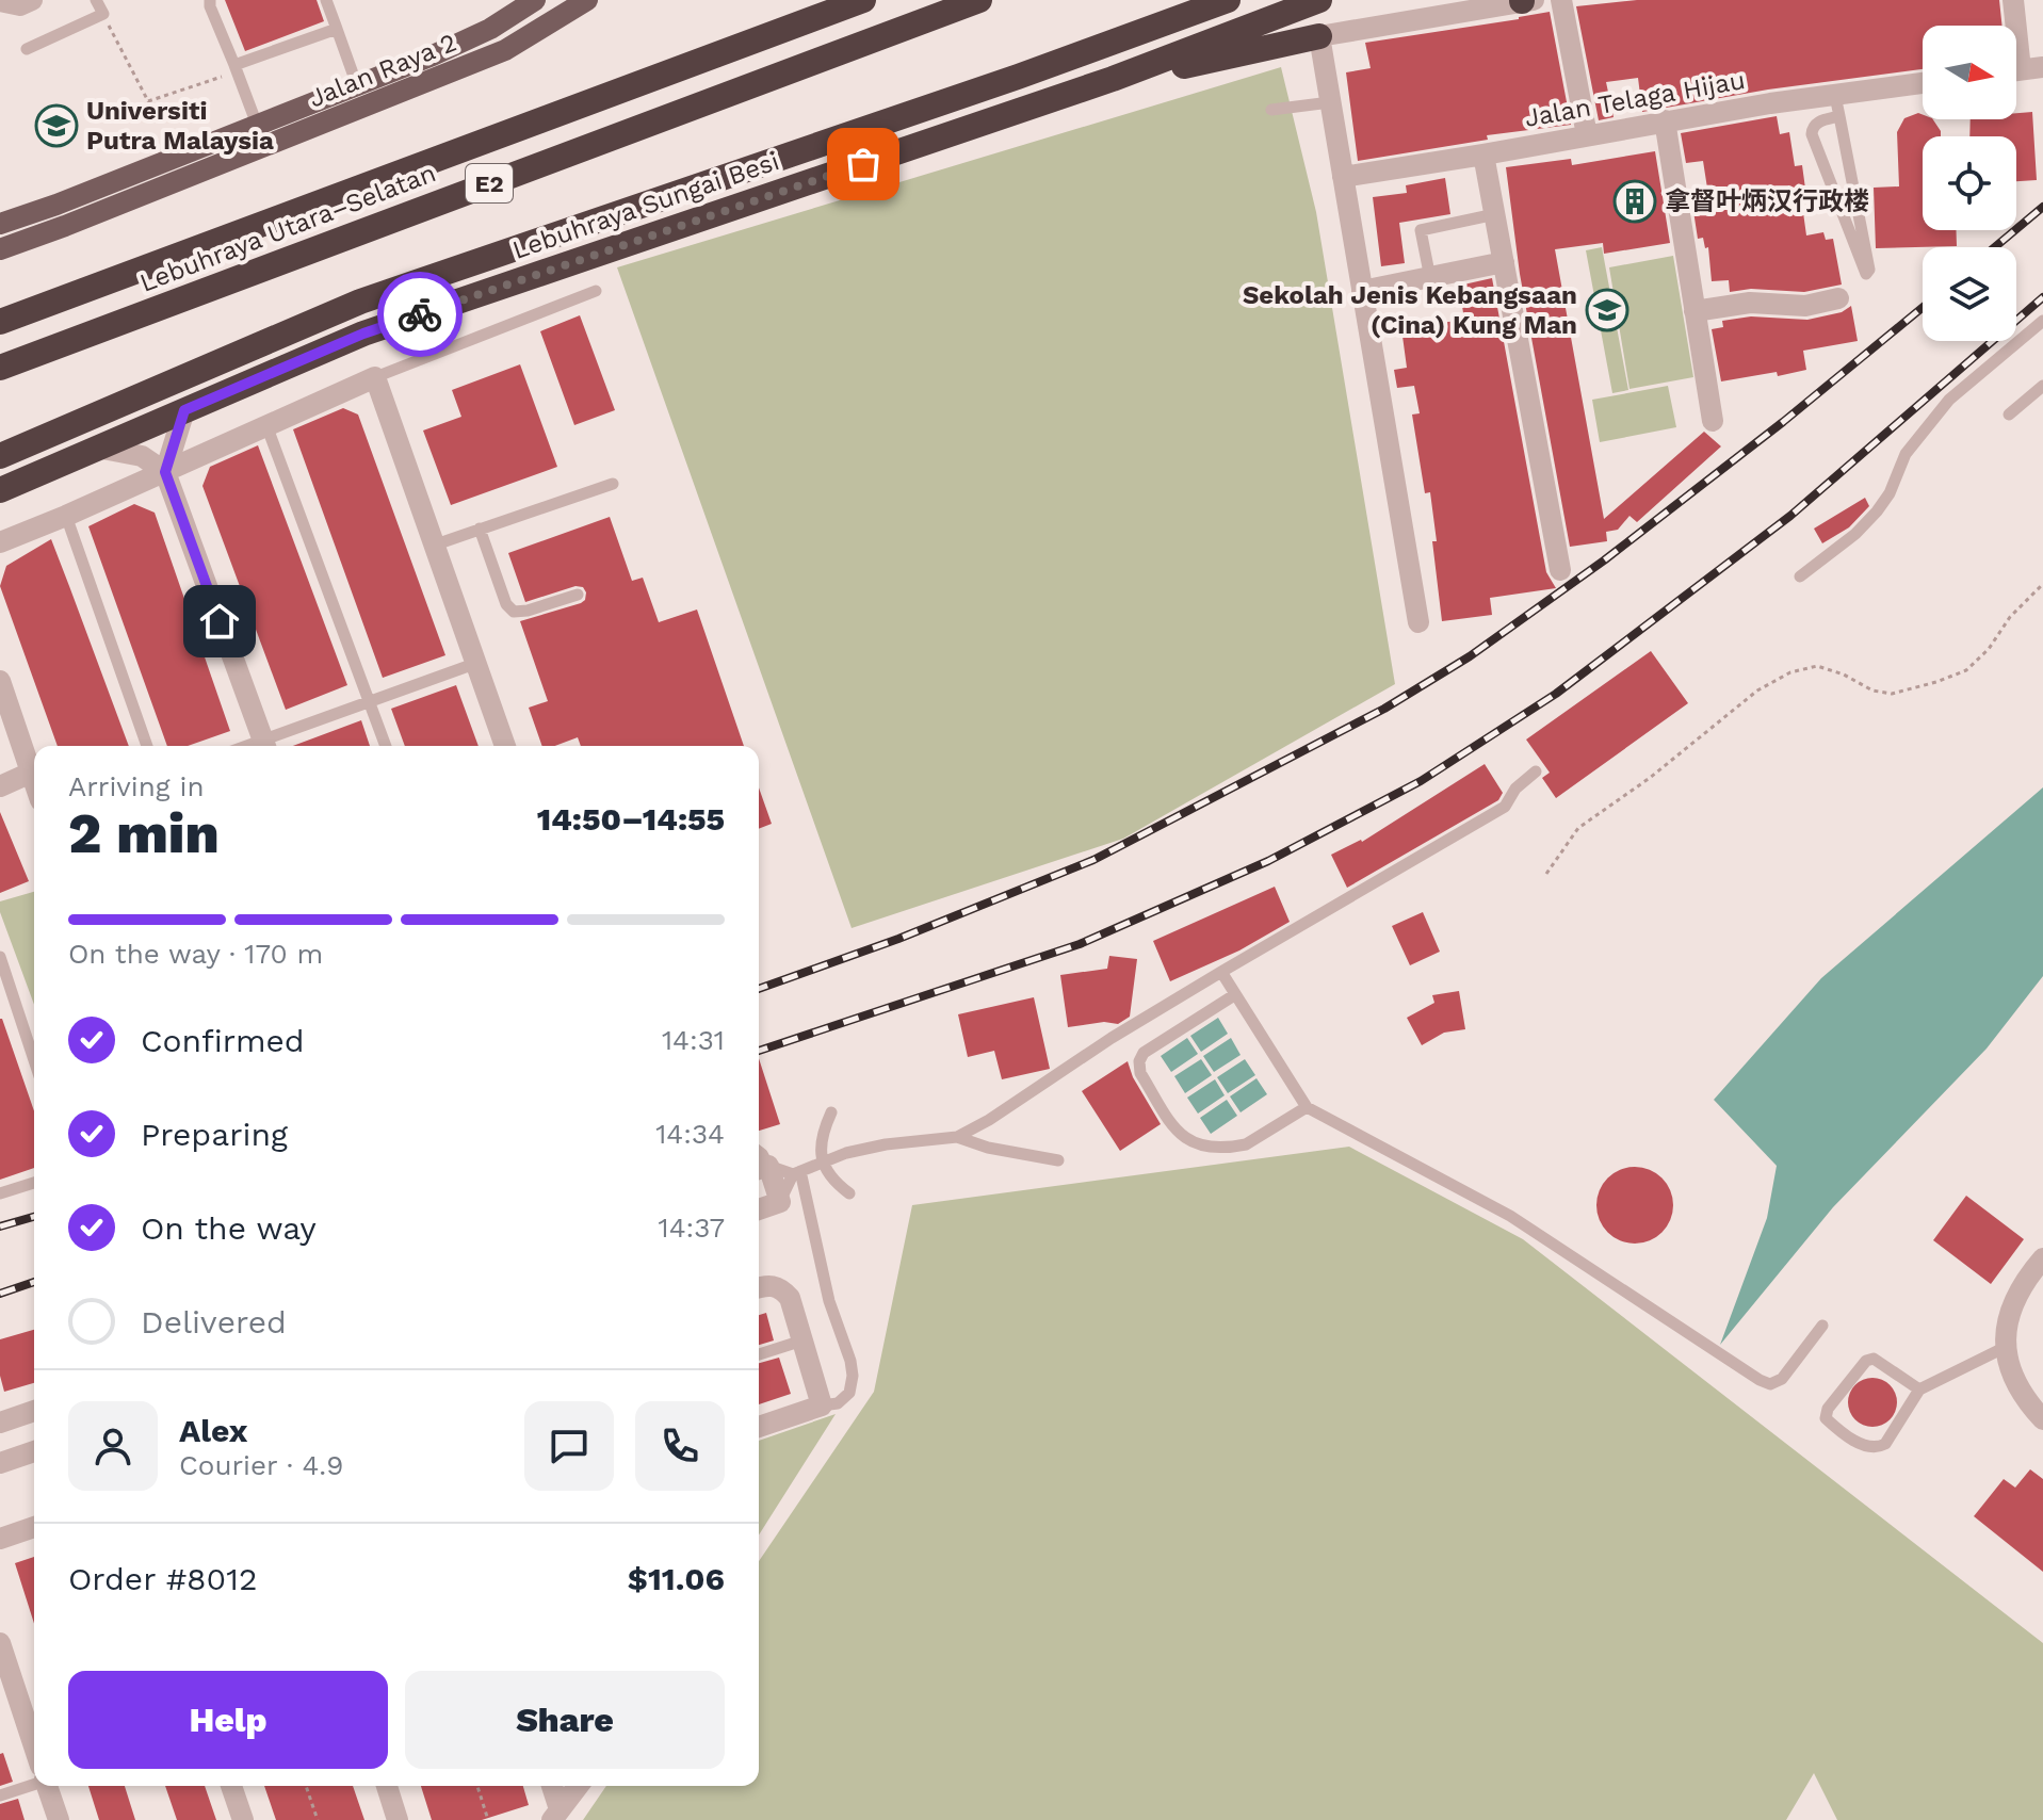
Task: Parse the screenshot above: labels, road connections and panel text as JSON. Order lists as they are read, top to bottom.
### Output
{
  "streets": {
    "highway": ["E2", "Lebuhraya Sungai Besi", "Lebuhraya Utara–Selatan"],
    "main road": ["Jalan Raya 2"],
    "street": ["Jalan Telaga Hijau"]
  },
  "places": {
    "school or university": ["Universiti Putra Malaysia", "Sekolah Jenis Kebangsaan (Cina) Kung Man"],
    "building": ["拿督叶炳汉行政楼"]
  },
  "north": "right",
  "page": {
    "heading": ["2 min", "Arriving in", "14:50–14:55"],
    "panel": [
      "Alex",
      "Courier · 4.9",
      "Order #8012",
      "$11.06"
    ],
    "bar": "On the way · 170 m",
    "list": [
      ["Confirmed", "14:31"],
      ["Preparing", "14:34"],
      ["On the way", "14:37"],
      "Delivered"
    ],
    "buttons": ["Help", "Share"]
  }
}
